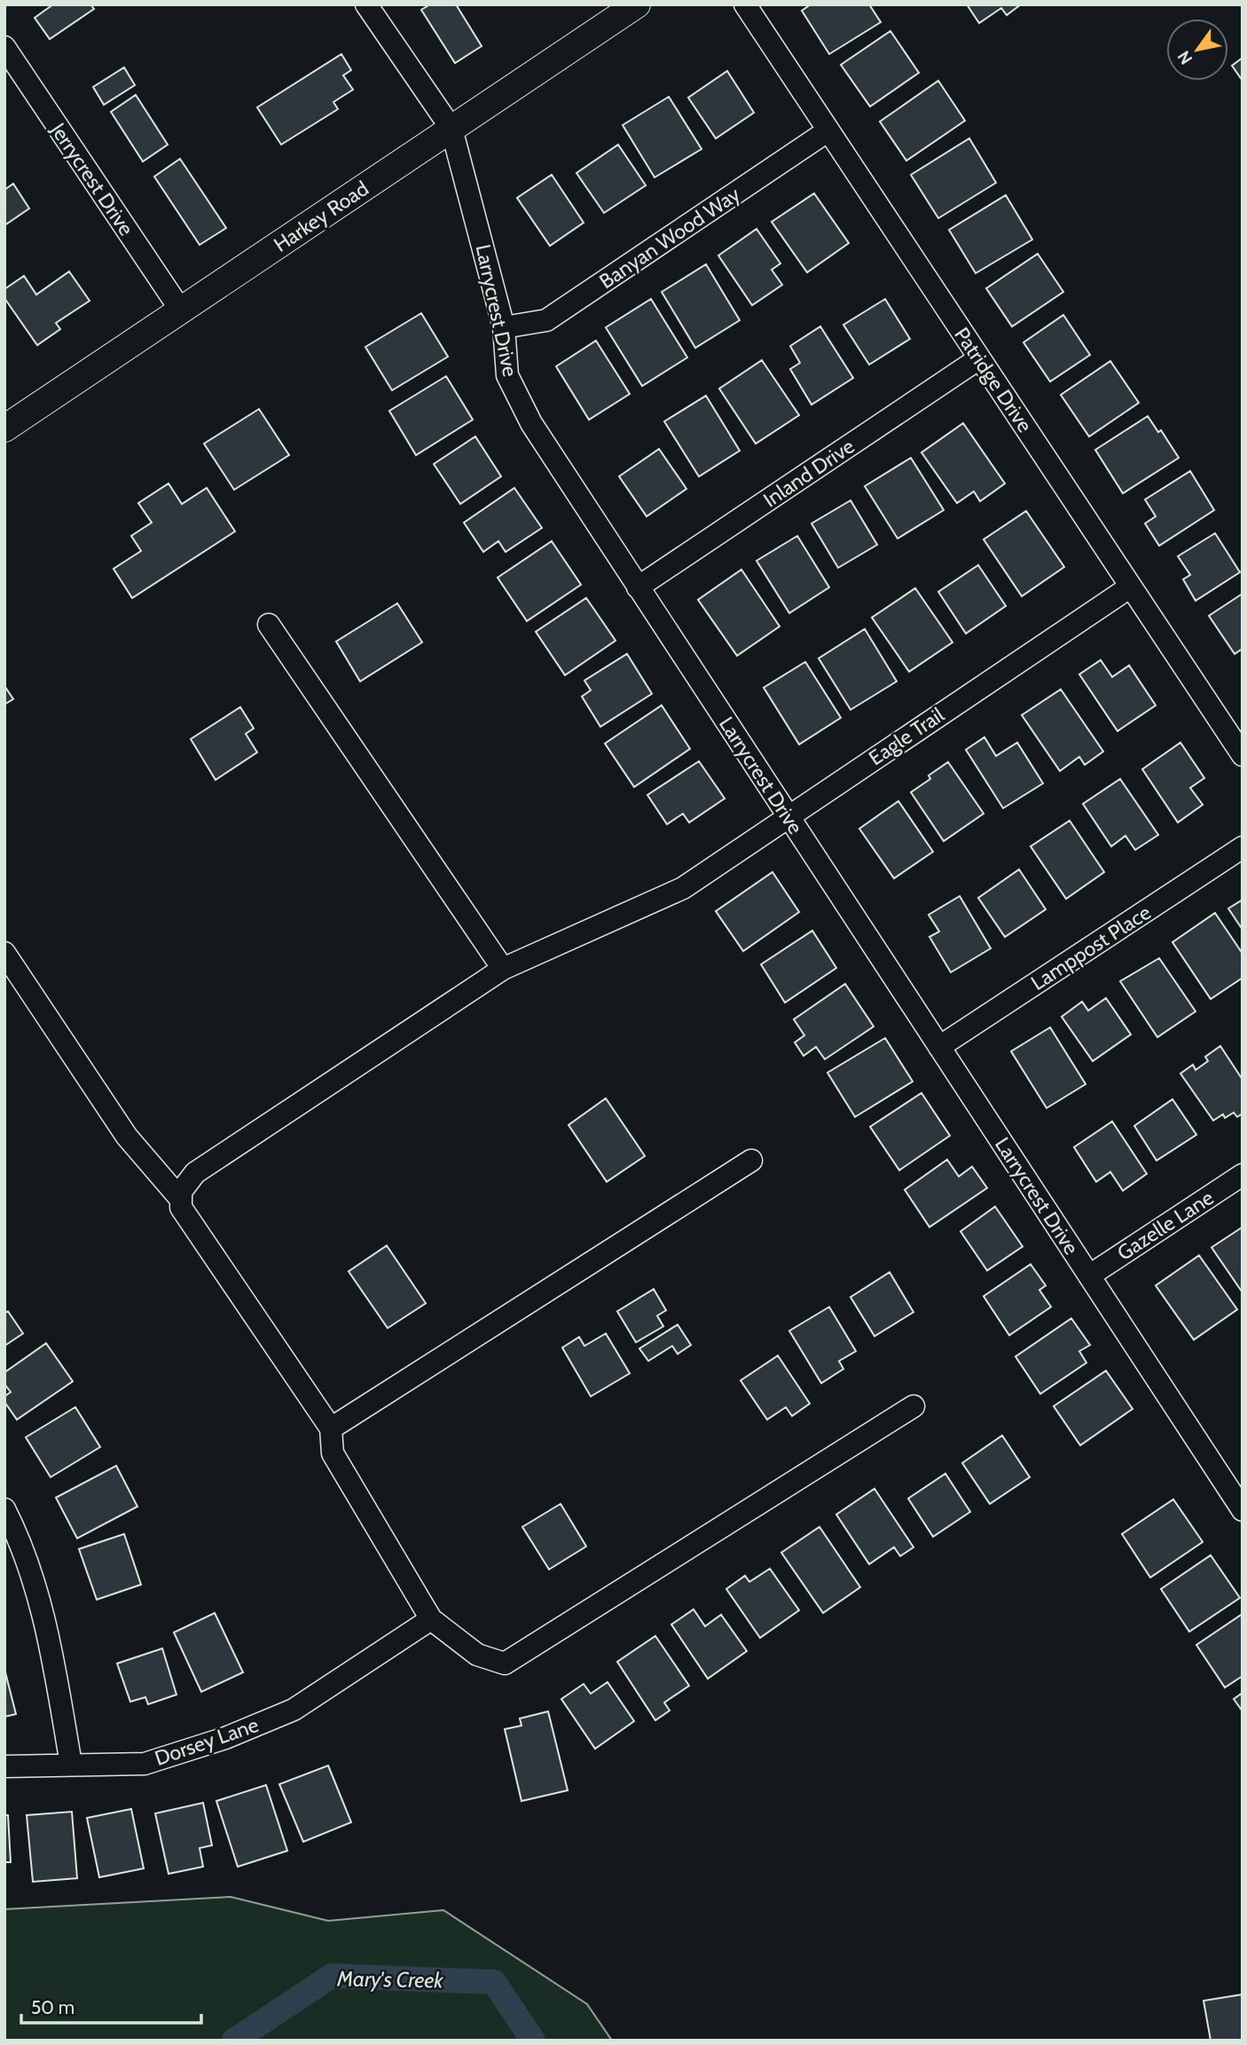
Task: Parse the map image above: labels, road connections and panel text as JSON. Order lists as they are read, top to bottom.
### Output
{
  "streets": {
    "street": [
      "Jerrycrest Drive",
      "Harkey Road",
      "Banyan Wood Way",
      "Larrycrest Drive",
      "Patridge Drive",
      "Inland Drive",
      "Eagle Trail",
      "Lamppost Place",
      "Gazelle Lane",
      "Dorsey Lane"
    ]
  },
  "crossings": [
    ["Jerrycrest Drive", "Harkey Road"],
    ["Harkey Road", "Larrycrest Drive"],
    ["Banyan Wood Way", "Larrycrest Drive"],
    ["Banyan Wood Way", "Patridge Drive"],
    ["Larrycrest Drive", "Inland Drive"],
    ["Larrycrest Drive", "Eagle Trail"],
    ["Larrycrest Drive", "Lamppost Place"],
    ["Larrycrest Drive", "Gazelle Lane"],
    ["Patridge Drive", "Inland Drive"],
    ["Patridge Drive", "Eagle Trail"]
  ],
  "water": ["Mary's Creek"],
  "scale_bar": "50 m",
  "north": "bottom left"
}
